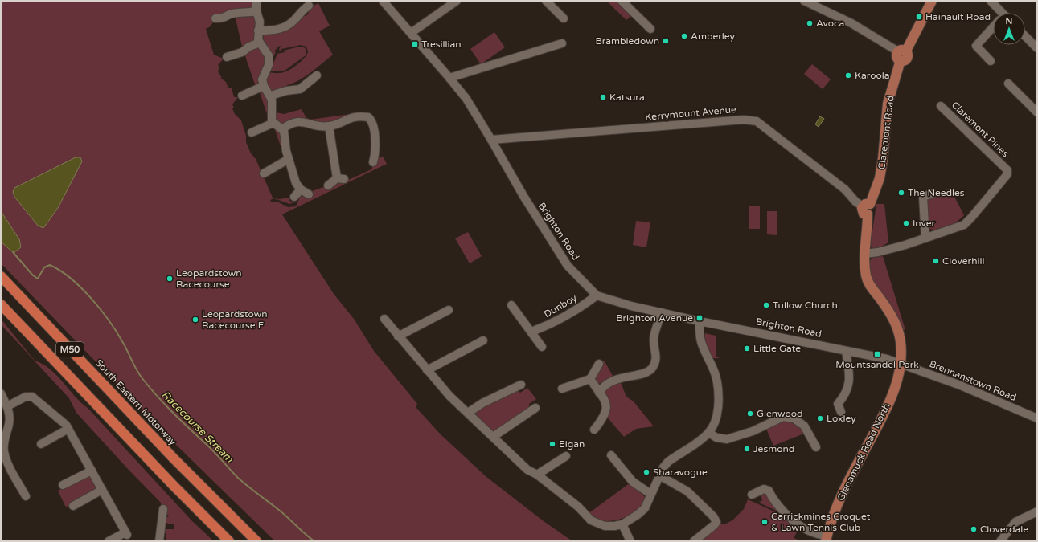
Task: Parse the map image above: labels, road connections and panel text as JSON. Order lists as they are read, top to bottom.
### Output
{
  "streets": {
    "highway": ["M50", "South Eastern Motorway"],
    "main road": ["Claremont Road", "Glenamuck Road North"],
    "street": [
      "Kerrymount Avenue",
      "Claremont Pines",
      "Brighton Road",
      "Dunboy",
      "Brennanstown Road"
    ]
  },
  "crossings": [
    ["Kerrymount Avenue", "Claremont Road"],
    ["Kerrymount Avenue", "Brighton Road"],
    ["Claremont Pines", "Claremont Road"],
    ["Brighton Road", "Dunboy"],
    ["Brighton Road", "Brennanstown Road"],
    ["Brighton Road", "Glenamuck Road North"],
    ["Brennanstown Road", "Glenamuck Road North"]
  ],
  "water": ["Racecourse Stream"],
  "places": {
    "transit": [
      "Hainault Road",
      "Tresillian",
      "Brighton Avenue",
      "Mountsandel Park"
    ],
    "other": [
      "Avoca",
      "Amberley",
      "Brambledown",
      "Karoola",
      "Katsura",
      "The Needles",
      "Inver",
      "Cloverhill",
      "Leopardstown Racecourse",
      "Tullow Church",
      "Leopardstown Racecourse F",
      "Little Gate",
      "Glenwood",
      "Loxley",
      "Elgan",
      "Jesmond",
      "Sharavogue",
      "Carrickmines Croquet & Lawn Tennis Club",
      "Cloverdale"
    ]
  },
  "north": "top"
}
